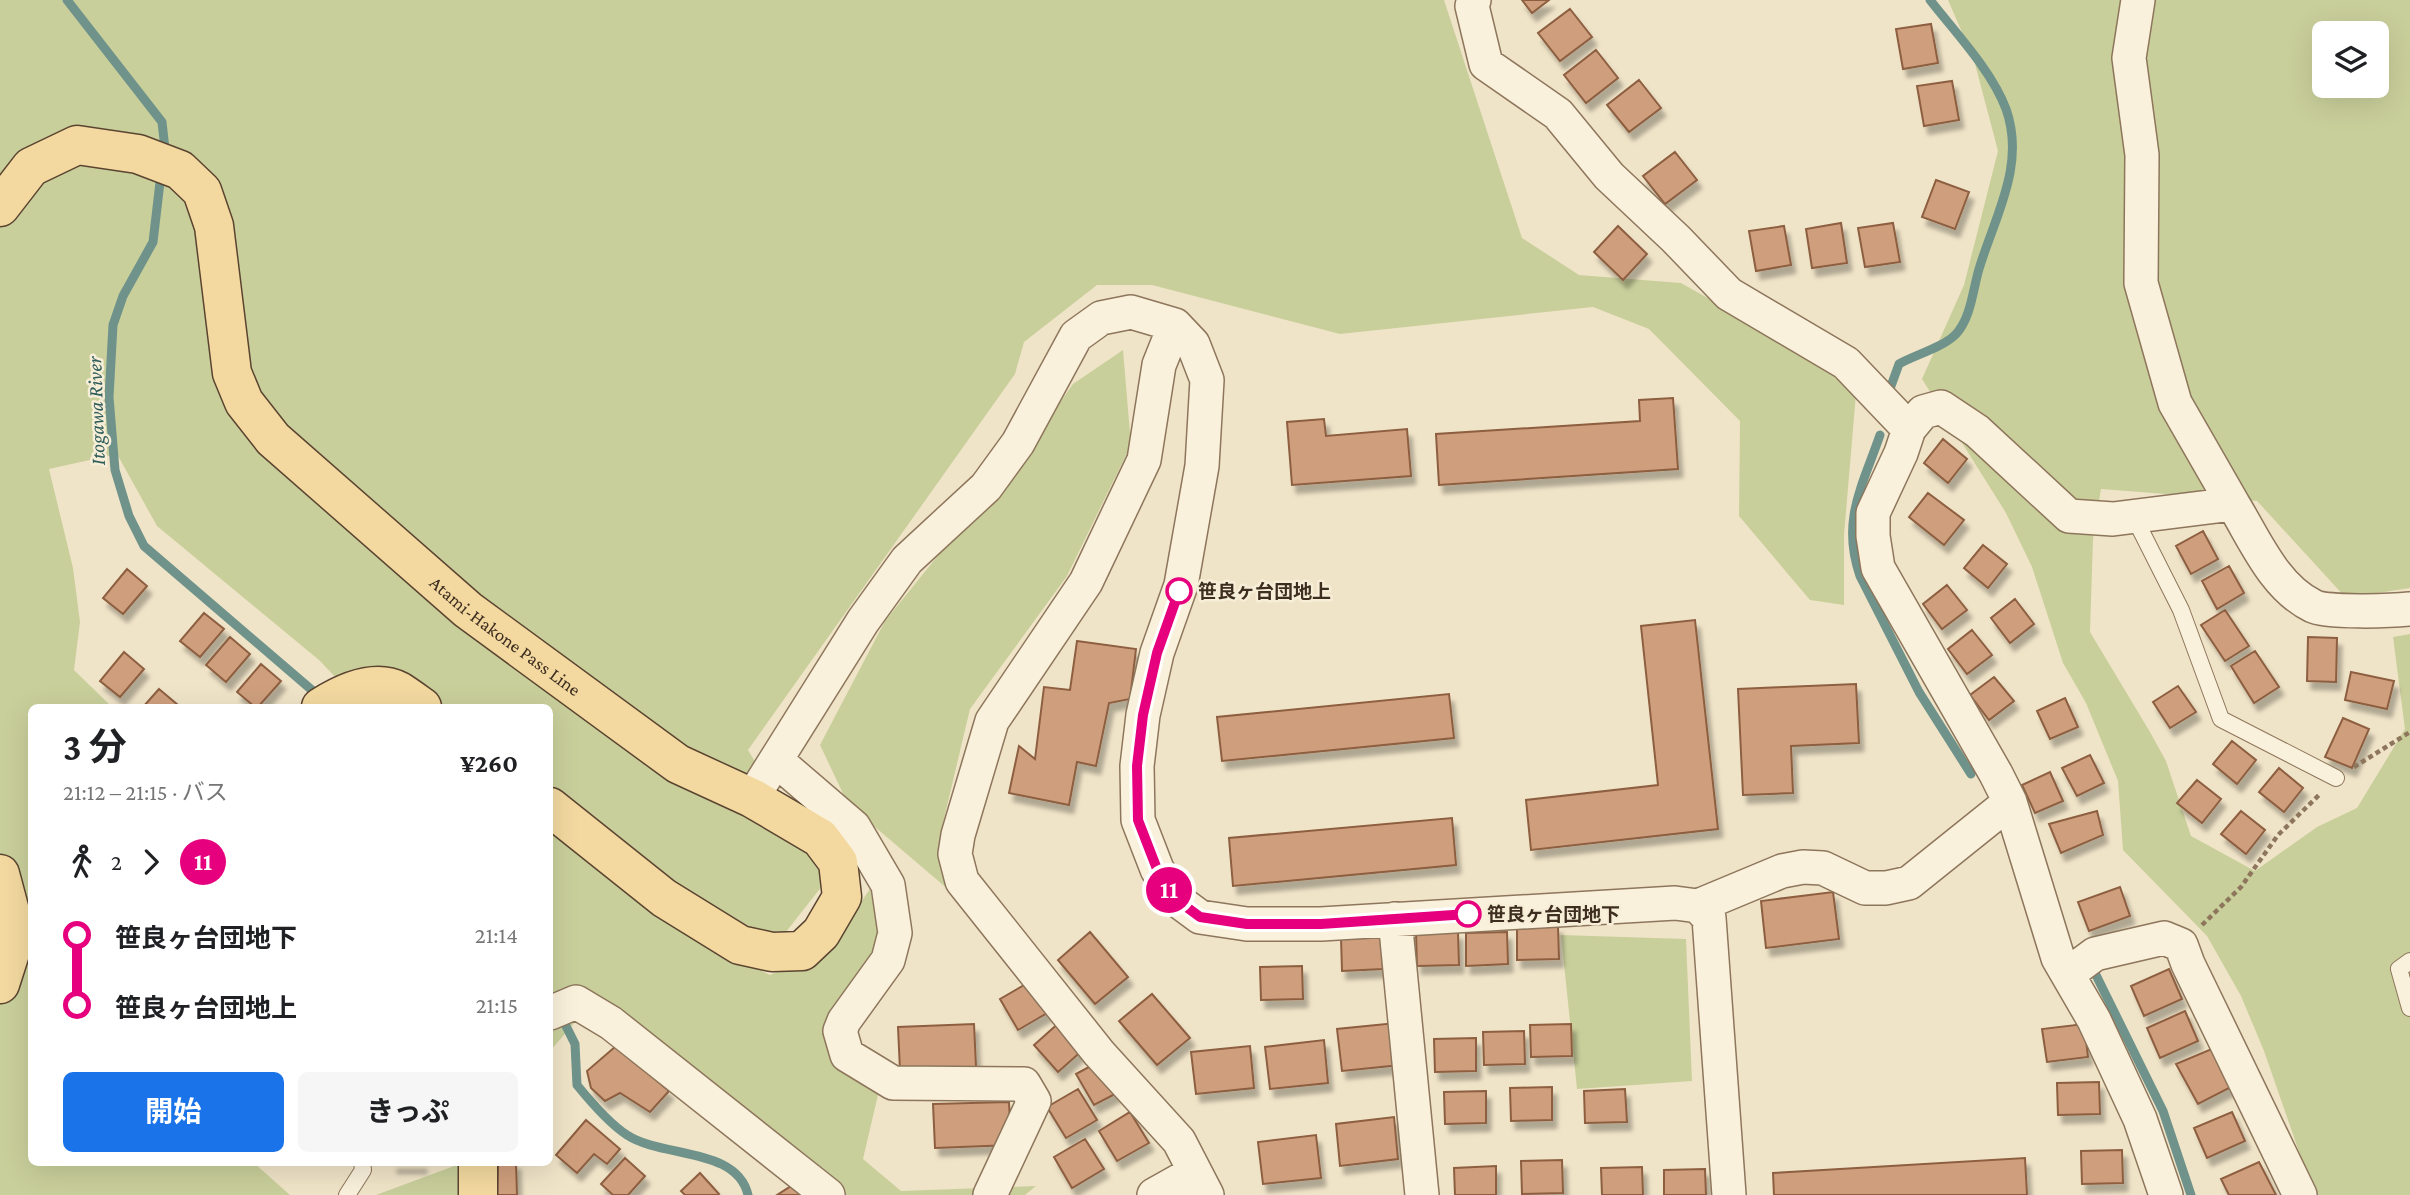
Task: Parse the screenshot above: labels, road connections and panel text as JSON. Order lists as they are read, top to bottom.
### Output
{
  "streets": {
    "main road": ["Atami-Hakone Pass Line"]
  },
  "water": ["Itogawa River"],
  "places": ["笹良ヶ台団地上", "笹良ヶ台団地下"],
  "lines": ["bus line 11"],
  "page": {
    "on_map": "11",
    "heading": ["3 分", "21:12 – 21:15 · バス", "¥260"],
    "legs": ["2", "11"],
    "list": [
      {
        "name": "笹良ヶ台団地下",
        "value": "21:14"
      },
      {
        "name": "笹良ヶ台団地上",
        "value": "21:15"
      }
    ],
    "buttons": ["開始", "きっぷ"]
  }
}
